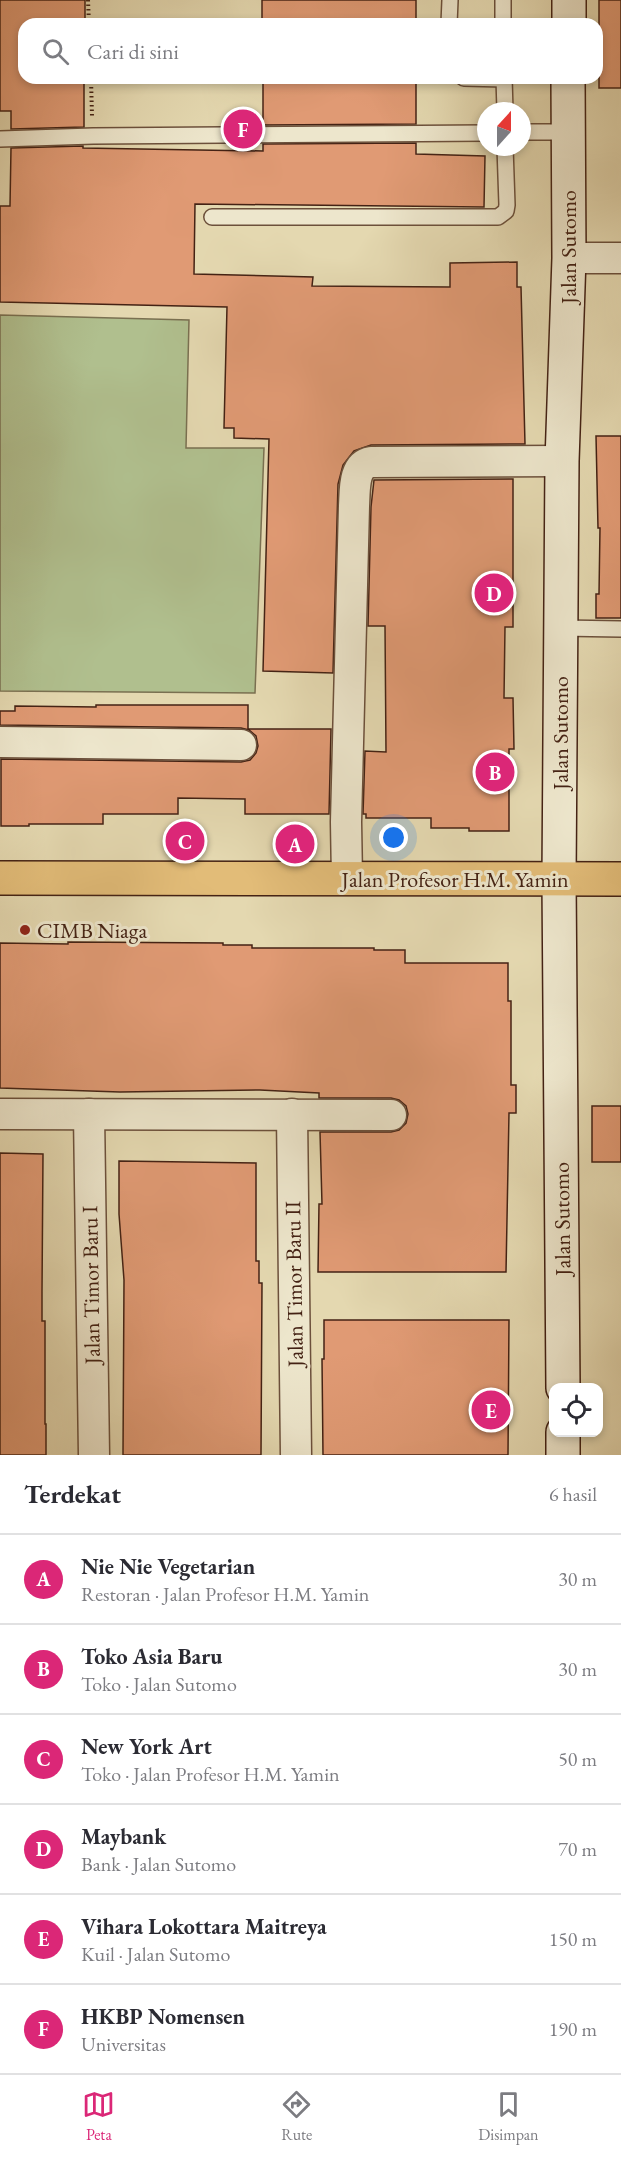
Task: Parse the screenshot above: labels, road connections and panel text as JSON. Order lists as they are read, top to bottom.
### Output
{
  "streets": {
    "main road": ["Jalan Sutomo", "Jalan Profesor H.M. Yamin"],
    "street": ["Jalan Timor Baru II", "Jalan Timor Baru I"]
  },
  "crossings": [
    ["Jalan Sutomo", "Jalan Profesor H.M. Yamin"]
  ],
  "places": ["CIMB Niaga"],
  "north": "top",
  "page": {
    "search": "Cari di sini",
    "pins": [
      "F",
      "D",
      "B",
      "C",
      "A",
      "E"
    ],
    "heading": ["Terdekat", "6 hasil"],
    "list": [
      {
        "mark": "A",
        "name": "Nie Nie Vegetarian",
        "note": "Restoran · Jalan Profesor H.M. Yamin",
        "value": "30 m"
      },
      {
        "mark": "B",
        "name": "Toko Asia Baru",
        "note": "Toko · Jalan Sutomo",
        "value": "30 m"
      },
      {
        "mark": "C",
        "name": "New York Art",
        "note": "Toko · Jalan Profesor H.M. Yamin",
        "value": "50 m"
      },
      {
        "mark": "D",
        "name": "Maybank",
        "note": "Bank · Jalan Sutomo",
        "value": "70 m"
      },
      {
        "mark": "E",
        "name": "Vihara Lokottara Maitreya",
        "note": "Kuil · Jalan Sutomo",
        "value": "150 m"
      },
      {
        "mark": "F",
        "name": "HKBP Nomensen",
        "note": "Universitas",
        "value": "190 m"
      }
    ],
    "nav": ["Peta", "Rute", "Disimpan"]
  }
}
